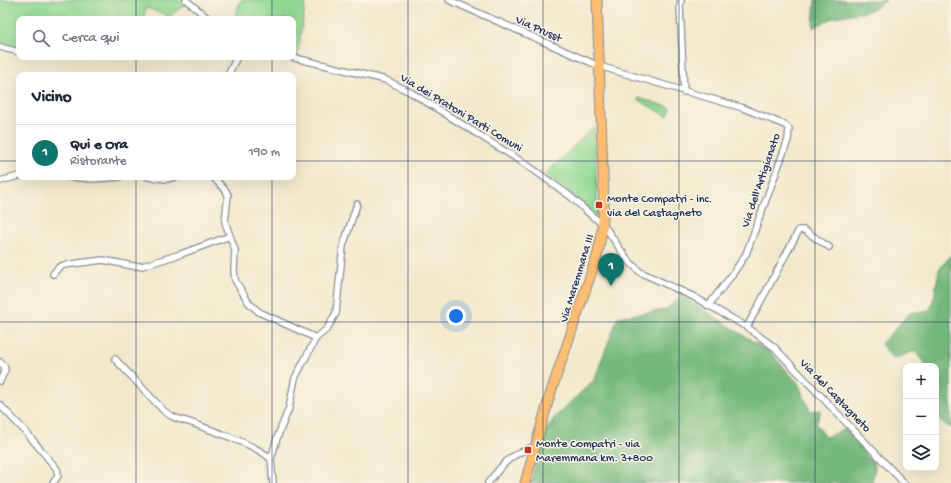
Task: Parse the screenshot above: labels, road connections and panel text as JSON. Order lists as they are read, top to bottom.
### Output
{
  "streets": {
    "main road": ["Via Maremmana III"],
    "street": [
      "Via Prusst",
      "Via dei Pratoni Parti Comuni",
      "Via dell'Artigianato",
      "Via del Castagneto"
    ]
  },
  "crossings": [
    ["Via Prusst", "Via dell'Artigianato"],
    ["Via Prusst", "Via Maremmana III"],
    ["Via dei Pratoni Parti Comuni", "Via Maremmana III"],
    ["Via dei Pratoni Parti Comuni", "Via del Castagneto"],
    ["Via dell'Artigianato", "Via Maremmana III"],
    ["Via dell'Artigianato", "Via del Castagneto"],
    ["Via Maremmana III", "Via del Castagneto"]
  ],
  "places": {
    "transit": ["Monte Compatri - inc. via del Castagneto", "Monte Compatri - via Maremmana km. 3+800"]
  },
  "page": {
    "search": "Cerca qui",
    "heading": "Vicino",
    "list": [
      {
        "mark": "1",
        "name": "Qui e Ora",
        "note": "Ristorante",
        "value": "190 m"
      }
    ],
    "pins": "1",
    "map_buttons": ["+", "−"]
  }
}
